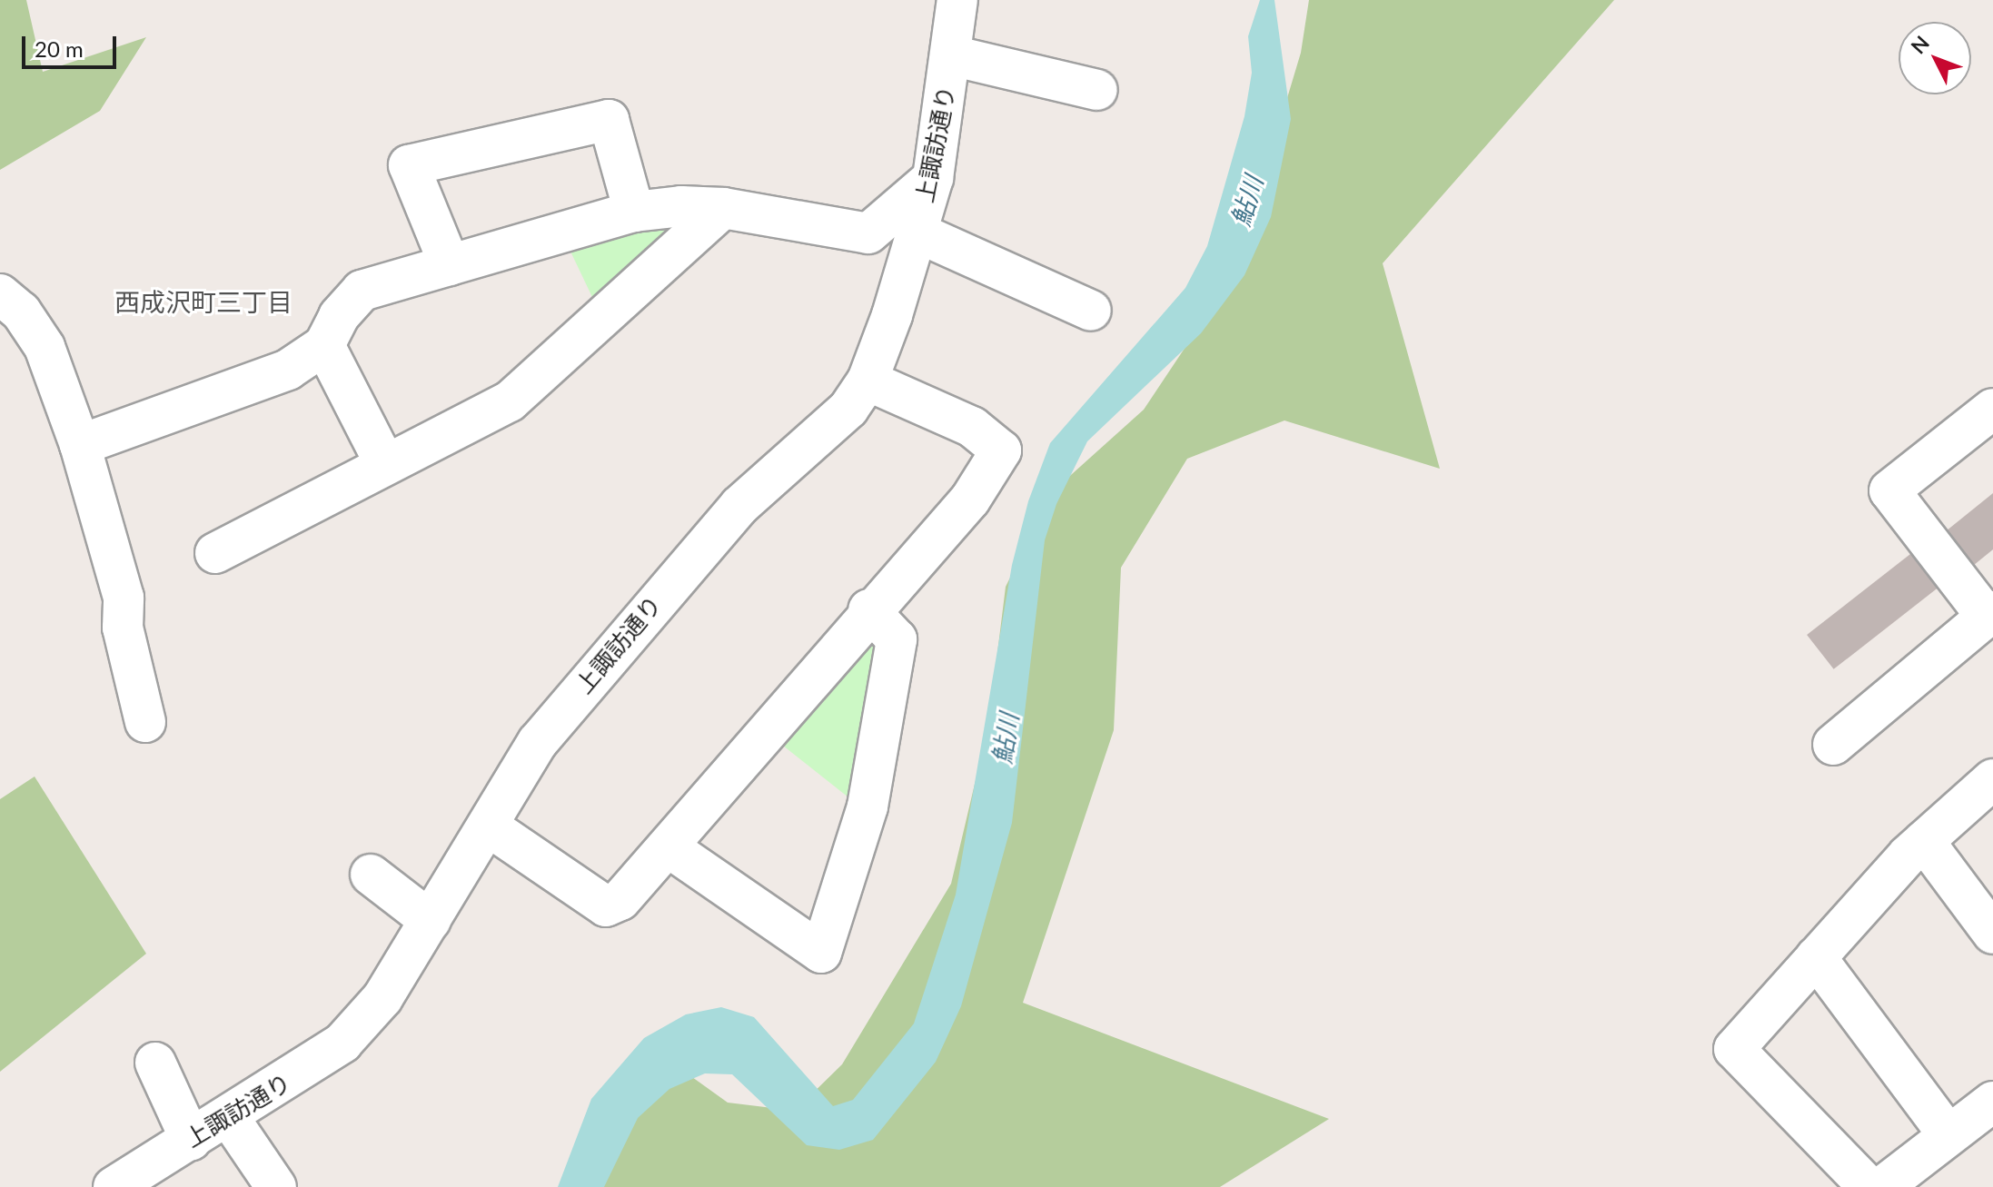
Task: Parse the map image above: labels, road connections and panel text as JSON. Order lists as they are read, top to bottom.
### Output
{
  "streets": {
    "street": ["上諏訪通り"]
  },
  "districts": ["西成沢町三丁目"],
  "water": ["鮎川"],
  "scale_bar": "20 m",
  "north": "top left"
}
